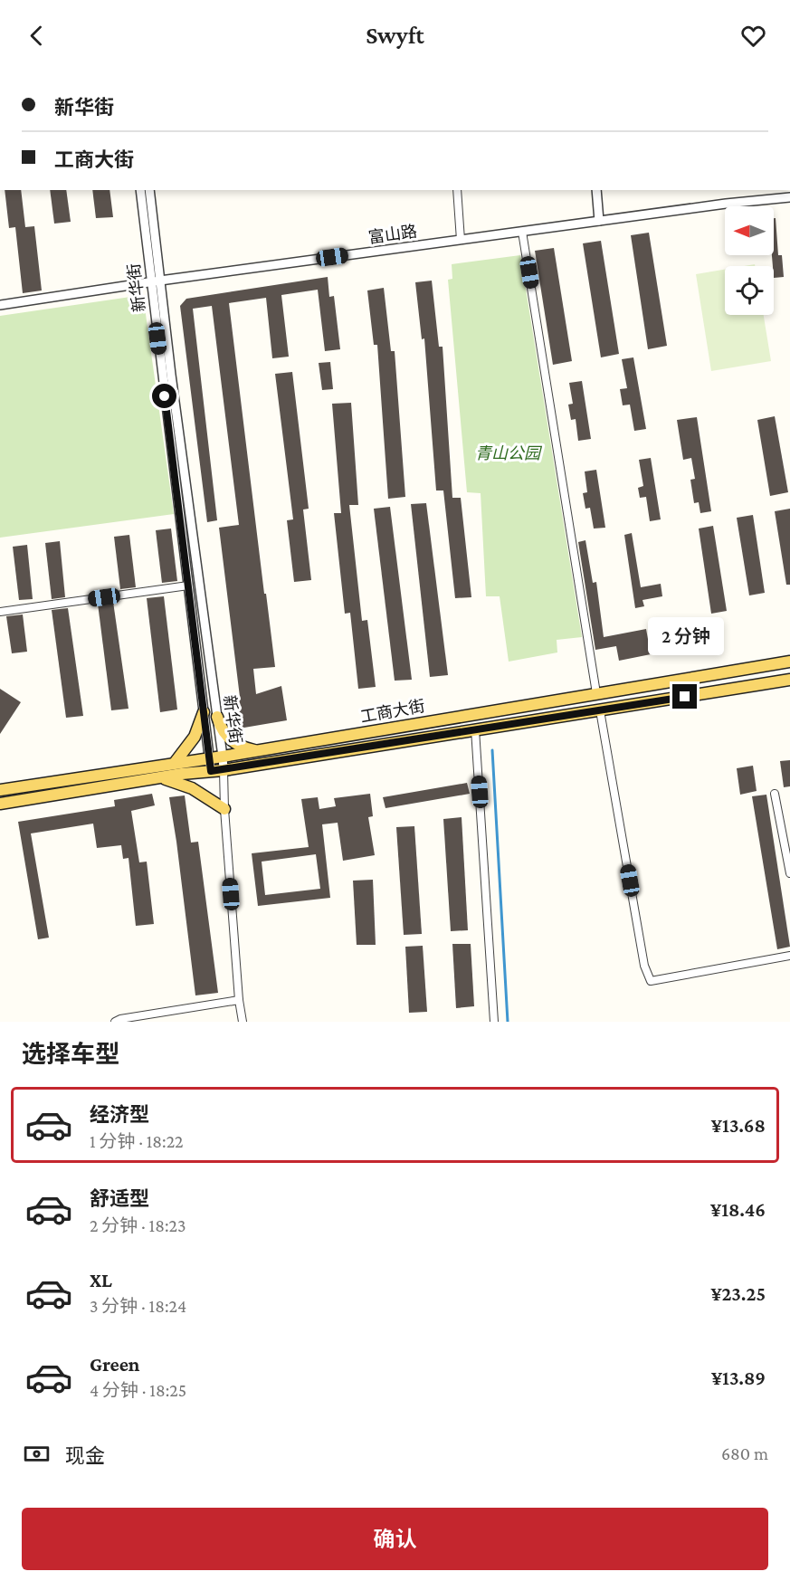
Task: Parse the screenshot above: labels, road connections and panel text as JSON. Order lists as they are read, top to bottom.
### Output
{
  "streets": {
    "main road": ["工商大街"],
    "street": ["富山路", "新华街"]
  },
  "crossings": [
    ["富山路", "新华街"],
    ["新华街", "工商大街"]
  ],
  "parks": ["青山公园"],
  "north": "left",
  "page": {
    "header": "Swyft",
    "banner": ["新华街", "工商大街"],
    "bubble": "2 分钟",
    "heading": "选择车型",
    "list": [
      {
        "name": "经济型",
        "note": "1 分钟 · 18:22",
        "value": "¥13.68"
      },
      {
        "name": "舒适型",
        "note": "2 分钟 · 18:23",
        "value": "¥18.46"
      },
      {
        "name": "XL",
        "note": "3 分钟 · 18:24",
        "value": "¥23.25"
      },
      {
        "name": "Green",
        "note": "4 分钟 · 18:25",
        "value": "¥13.89"
      }
    ],
    "pay": ["现金", "680 m"],
    "buttons": "确认"
  }
}
